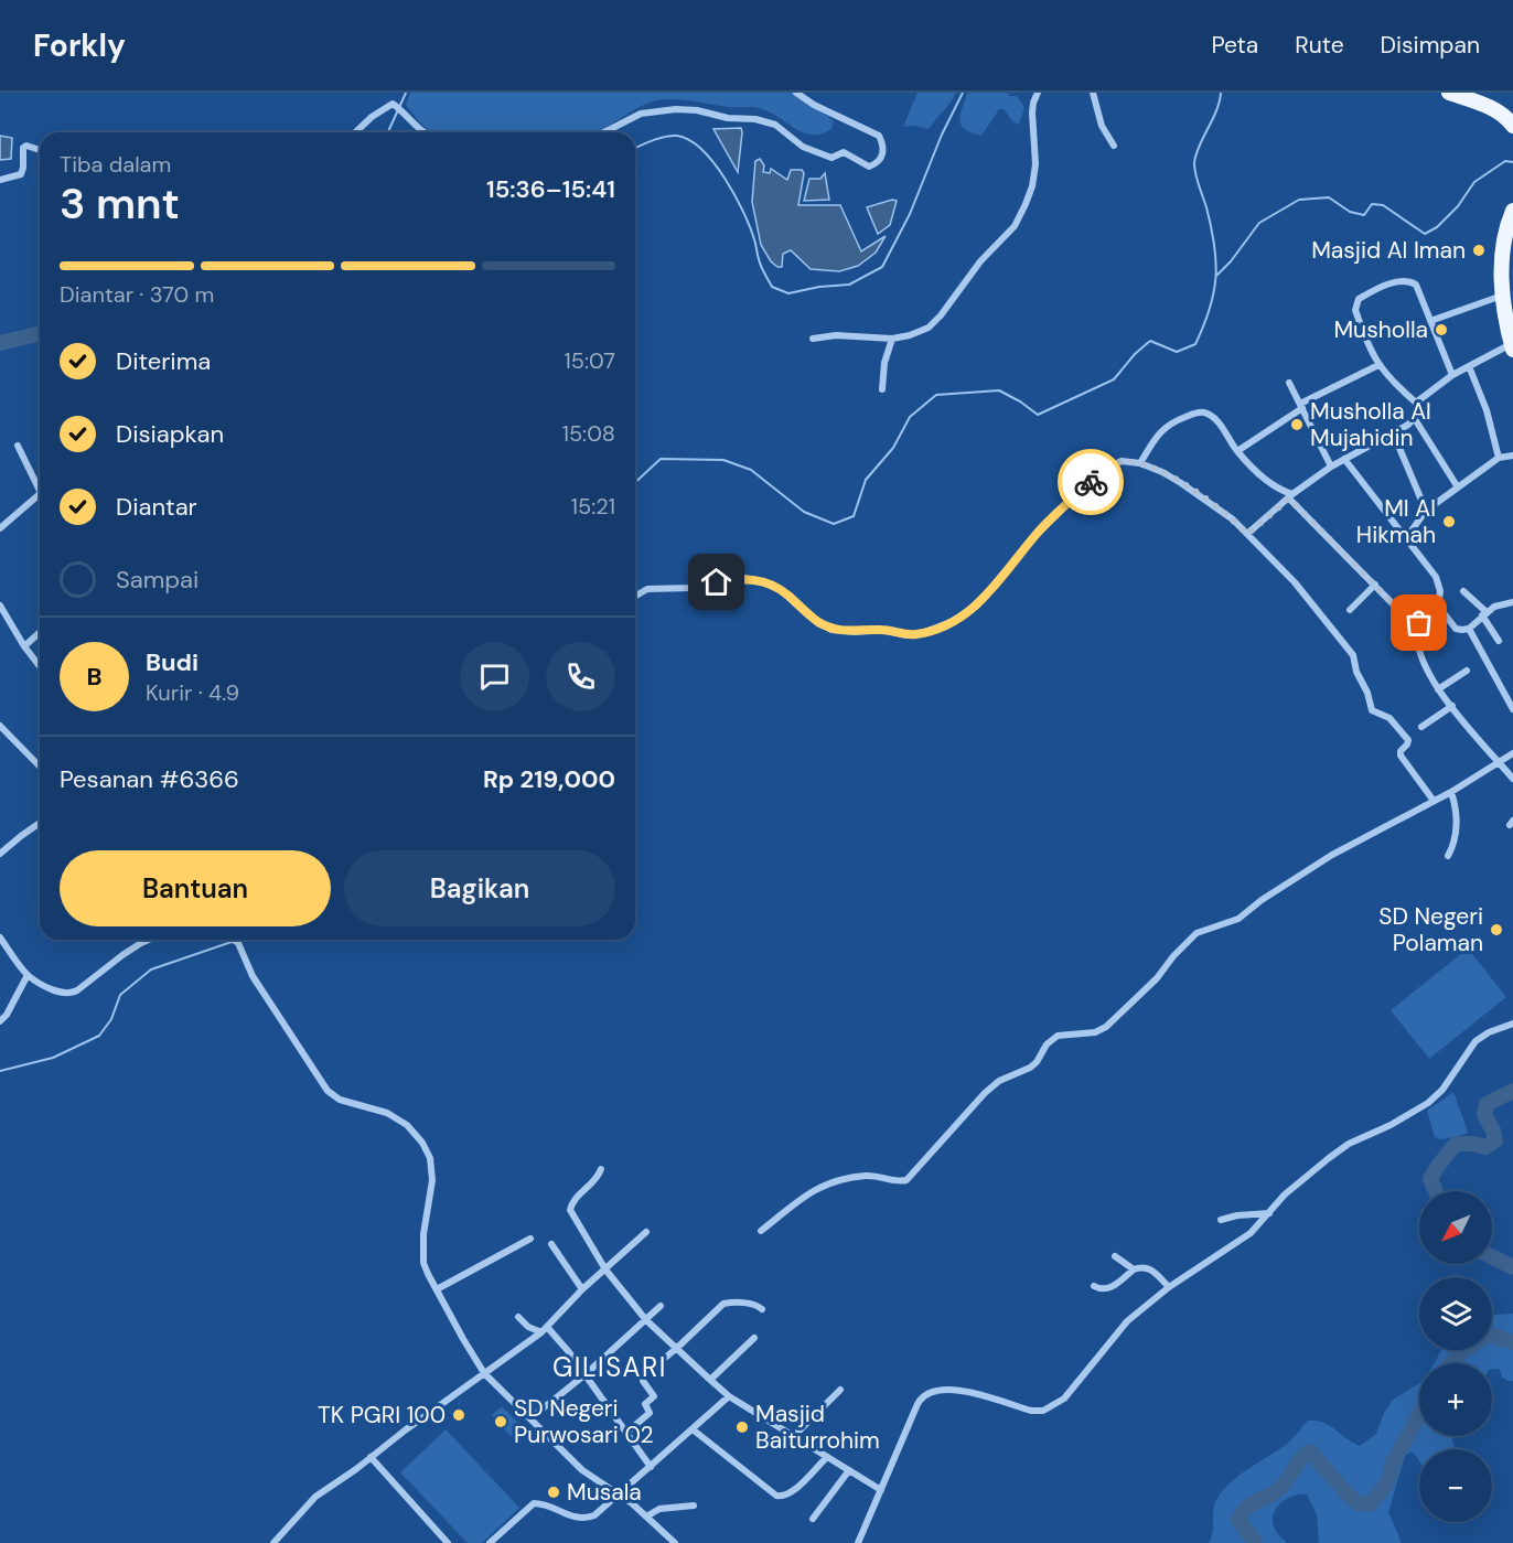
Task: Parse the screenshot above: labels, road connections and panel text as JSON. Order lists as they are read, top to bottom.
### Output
{
  "districts": ["GILISARI"],
  "places": [
    "Masjid Al Iman",
    "Musholla",
    "Musholla Al Mujahidin",
    "MI Al Hikmah",
    "SD Negeri Polaman",
    "TK PGRI 100",
    "SD Negeri Purwosari 02",
    "Masjid Baiturrohim",
    "Musala"
  ],
  "north": "bottom left",
  "page": {
    "header": "Forkly",
    "nav": ["Peta", "Rute", "Disimpan"],
    "heading": ["3 mnt", "Tiba dalam", "15:36–15:41"],
    "panel": [
      "Budi",
      "Kurir · 4.9",
      "Pesanan #6366",
      "Rp 219,000"
    ],
    "bar": "Diantar · 370 m",
    "list": [
      ["Diterima", "15:07"],
      ["Disiapkan", "15:08"],
      ["Diantar", "15:21"],
      "Sampai"
    ],
    "round": "B",
    "buttons": ["Bantuan", "Bagikan"],
    "map_buttons": ["+", "−"]
  }
}
